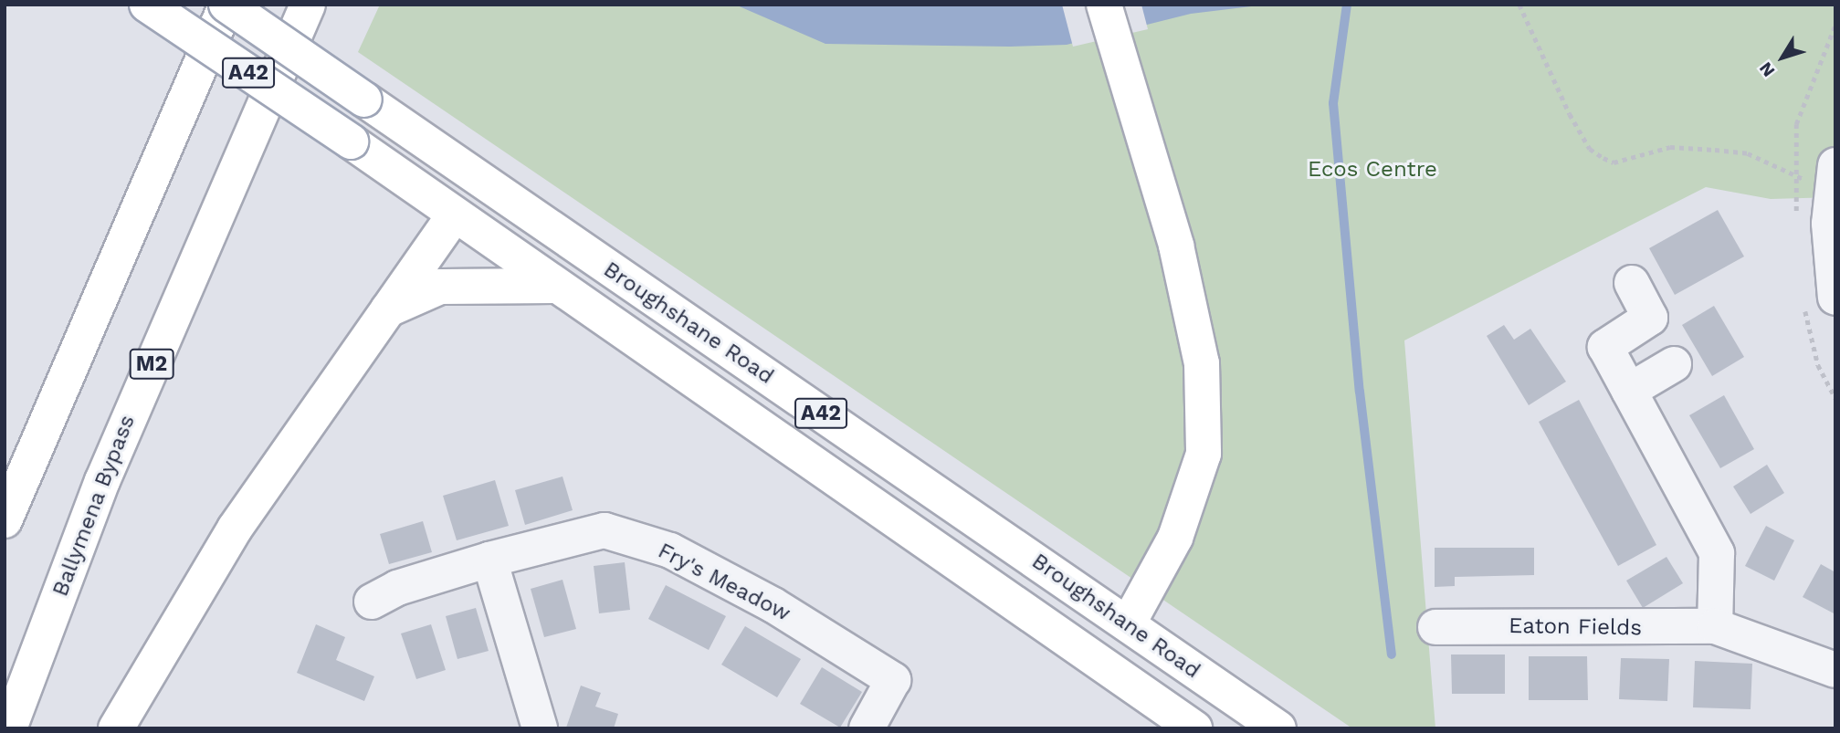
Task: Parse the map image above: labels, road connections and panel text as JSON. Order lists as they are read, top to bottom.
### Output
{
  "streets": {
    "main road": [
      "A42",
      "Broughshane Road",
      "M2",
      "Ballymena Bypass"
    ],
    "street": ["Fry's Meadow", "Eaton Fields"]
  },
  "parks": ["Ecos Centre"],
  "north": "bottom left"
}
